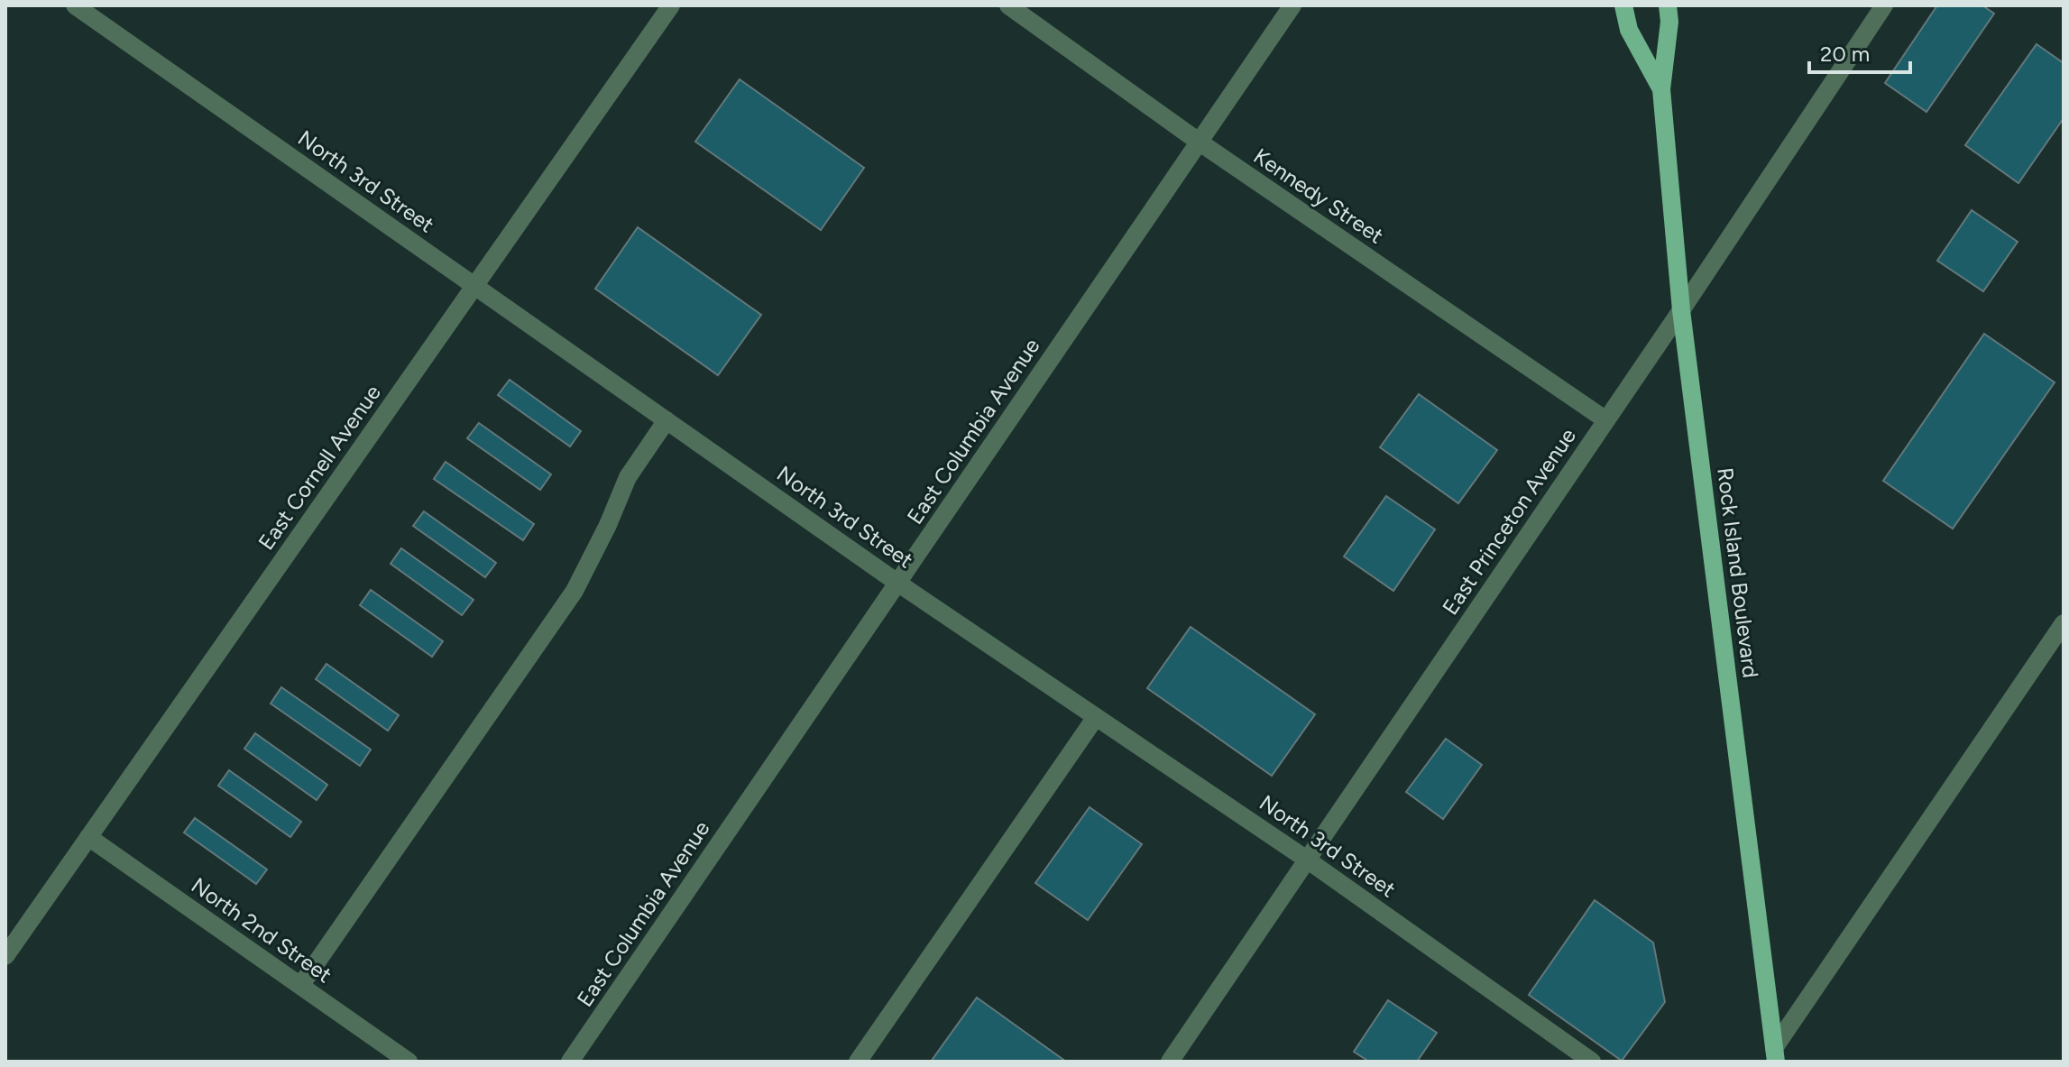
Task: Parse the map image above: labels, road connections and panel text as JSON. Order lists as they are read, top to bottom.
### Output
{
  "streets": {
    "main road": ["Rock Island Boulevard"],
    "street": [
      "North 3rd Street",
      "Kennedy Street",
      "East Columbia Avenue",
      "East Cornell Avenue",
      "East Princeton Avenue",
      "North 2nd Street"
    ]
  },
  "crossings": [
    ["North 3rd Street", "East Columbia Avenue"],
    ["North 3rd Street", "East Cornell Avenue"],
    ["North 3rd Street", "East Princeton Avenue"],
    ["Kennedy Street", "East Columbia Avenue"],
    ["Kennedy Street", "East Princeton Avenue"],
    ["East Cornell Avenue", "North 2nd Street"],
    ["East Princeton Avenue", "Rock Island Boulevard"]
  ],
  "scale_bar": "20 m"
}
